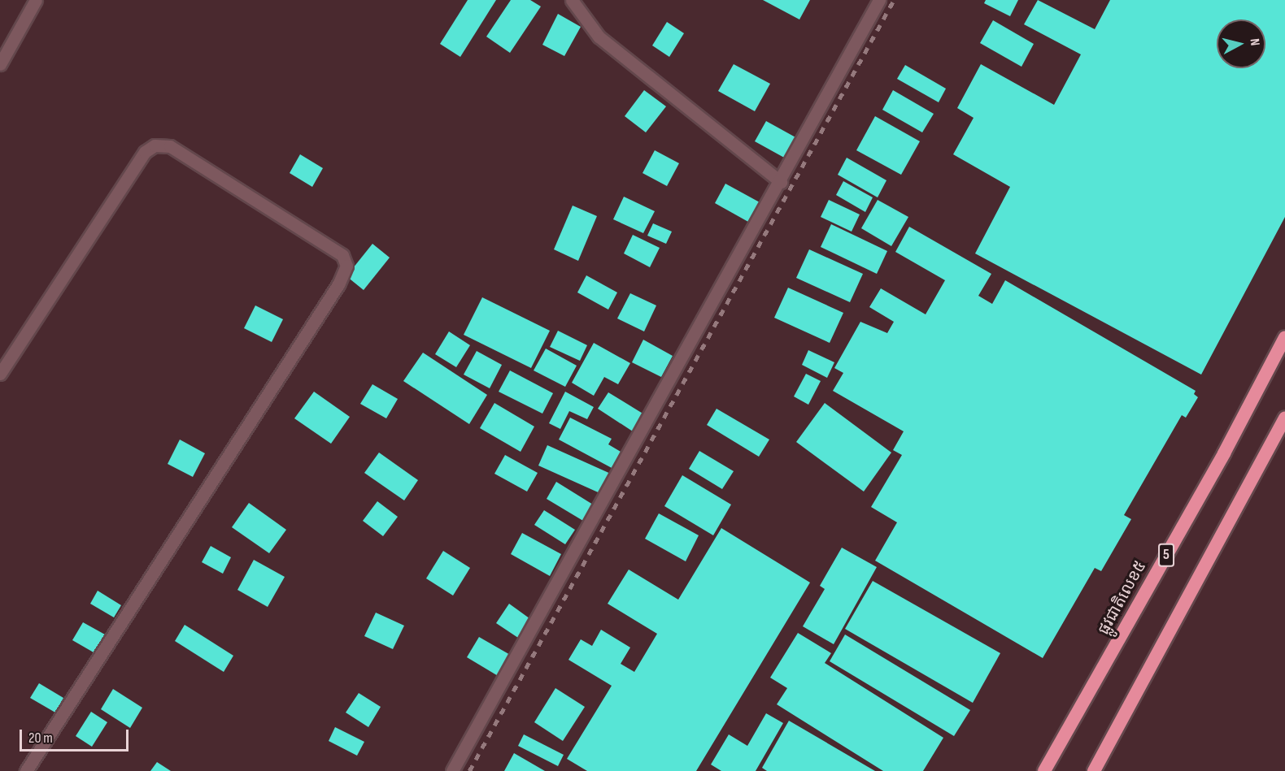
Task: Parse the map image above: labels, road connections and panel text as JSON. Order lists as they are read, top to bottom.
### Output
{
  "streets": {
    "highway": ["5", "ផ្លូវជាតិលេខ៥"]
  },
  "scale_bar": "20 m",
  "north": "right"
}
